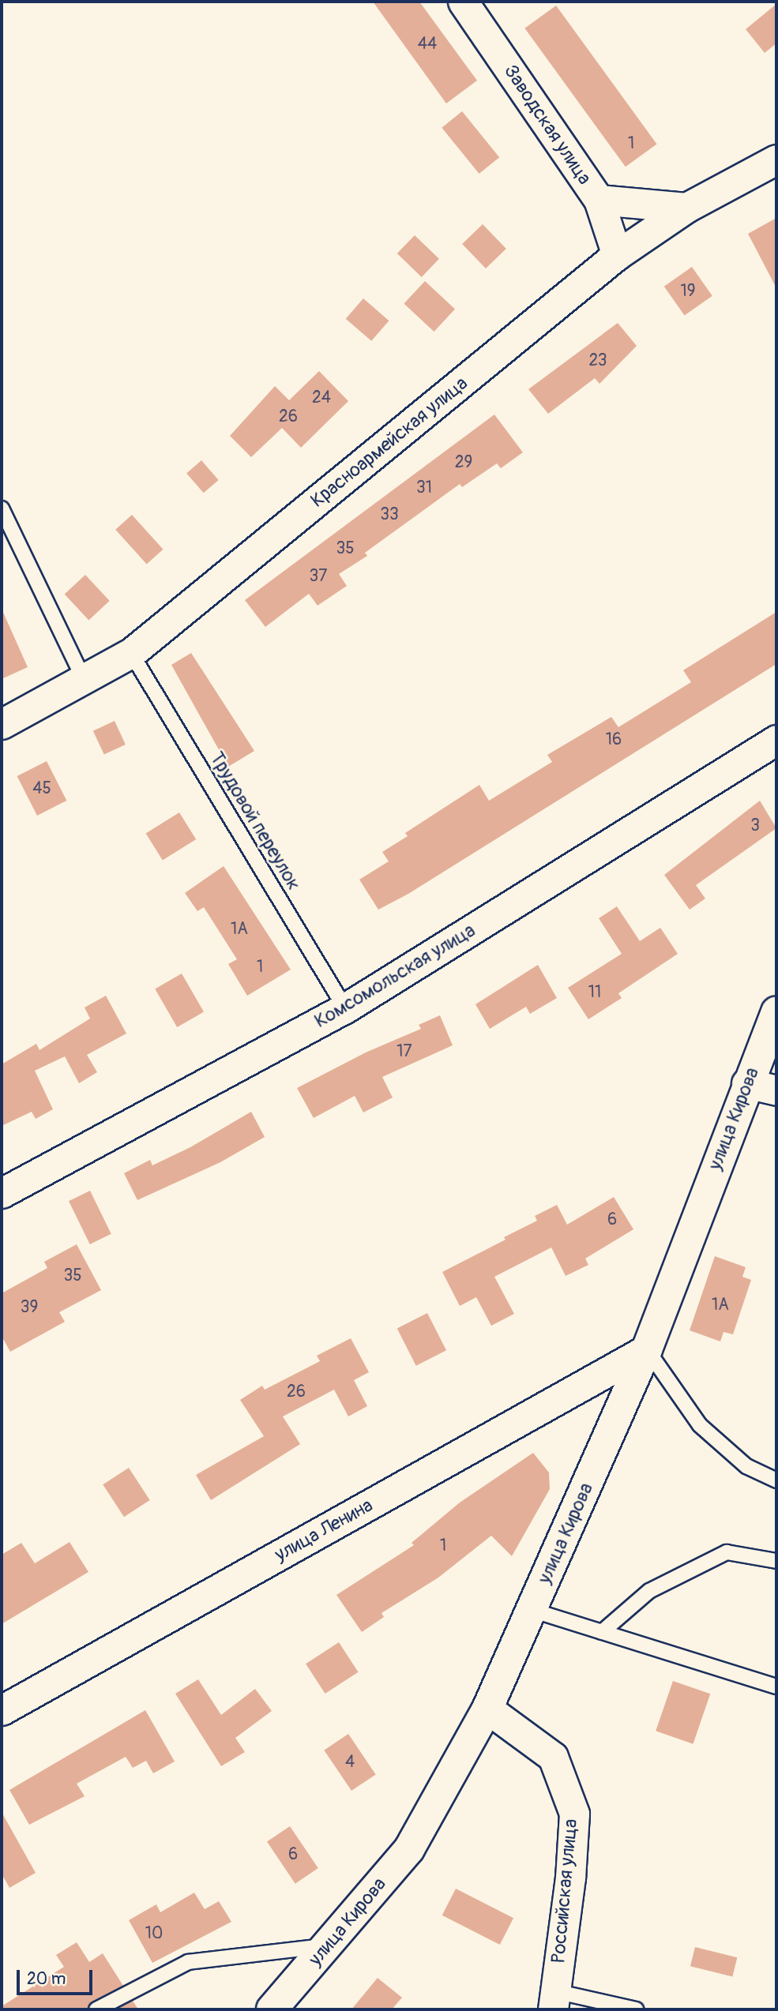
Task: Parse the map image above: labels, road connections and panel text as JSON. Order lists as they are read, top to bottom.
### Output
{
  "streets": {
    "main road": ["улица Кирова"],
    "street": [
      "Заводская улица",
      "Красноармейская улица",
      "Комсомольская улица",
      "улица Ленина",
      "Российская улица"
    ],
    "lane": ["Трудовой переулок"]
  },
  "crossings": [
    ["Заводская улица", "Красноармейская улица"],
    ["Красноармейская улица", "Трудовой переулок"],
    ["Трудовой переулок", "Комсомольская улица"],
    ["улица Кирова", "улица Ленина"],
    ["улица Кирова", "Российская улица"]
  ],
  "house_numbers": [
    "44",
    "1",
    "19",
    "23",
    "24",
    "26",
    "29",
    "31",
    "33",
    "35",
    "37",
    "16",
    "45",
    "3",
    "1A",
    "1",
    "11",
    "17",
    "6",
    "35",
    "1A",
    "39",
    "26",
    "1",
    "4",
    "6",
    "10"
  ],
  "scale_bar": "20 m"
}
